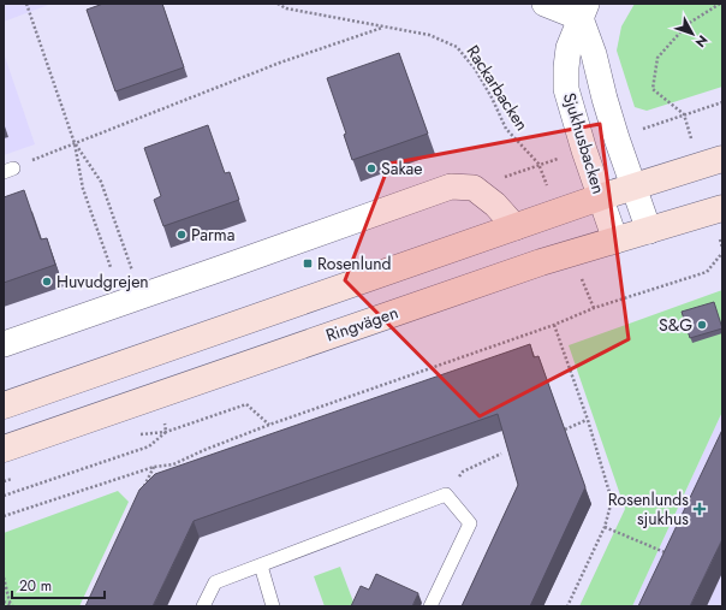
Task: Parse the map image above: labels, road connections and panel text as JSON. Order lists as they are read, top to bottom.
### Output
{
  "streets": {
    "main road": ["Ringvägen"],
    "street": ["Sjukhusbacken"],
    "path": ["Rackarbacken"]
  },
  "crossings": [
    ["Sjukhusbacken", "Ringvägen"]
  ],
  "places": {
    "other": [
      "Sakae",
      "Parma",
      "Huvudgrejen",
      "S&G"
    ],
    "transit": ["Rosenlund"],
    "health": ["Rosenlunds sjukhus"]
  },
  "scale_bar": "20 m",
  "north": "bottom right"
}
